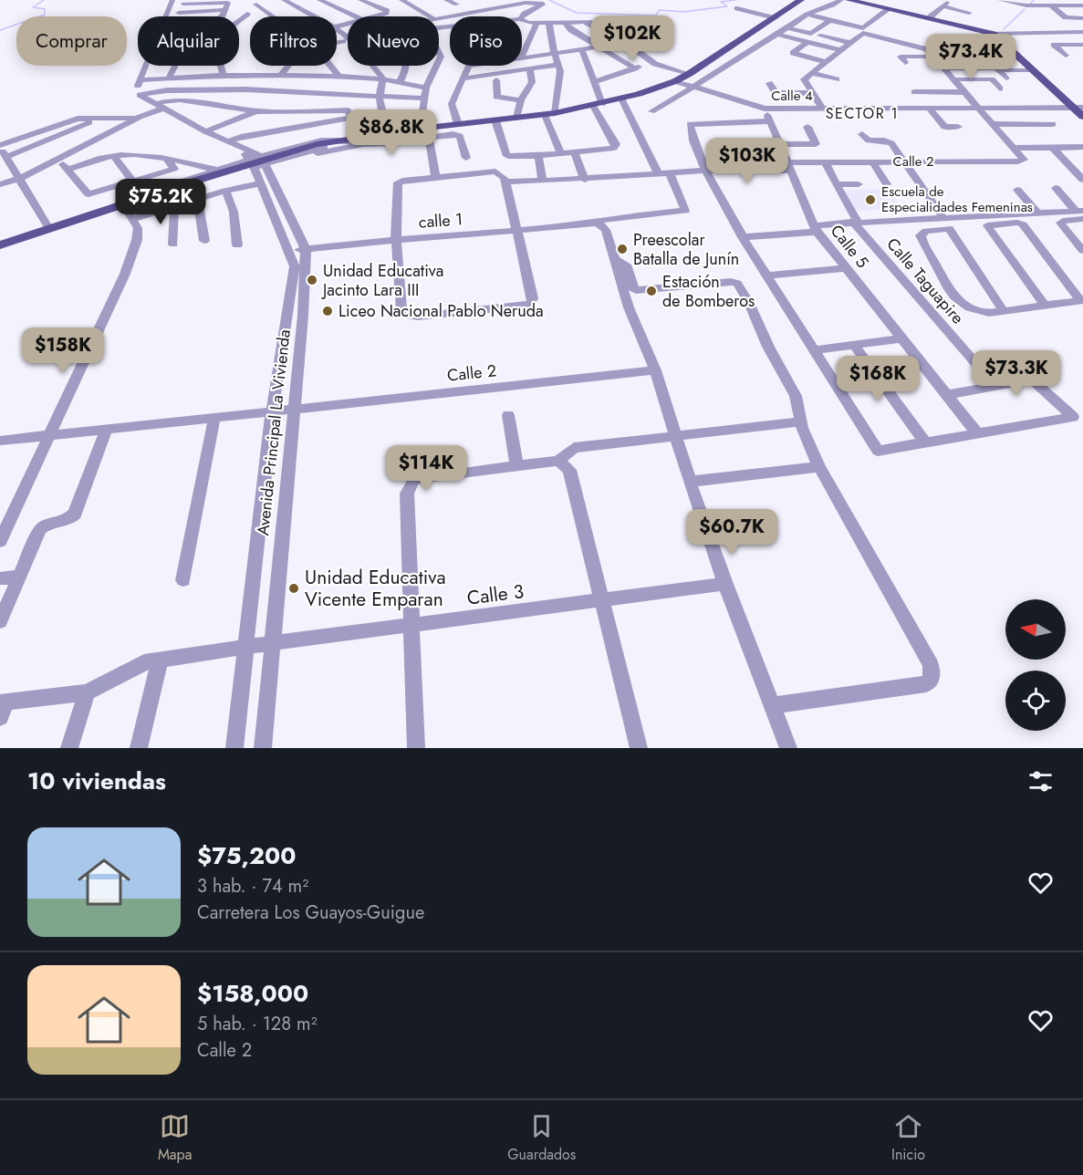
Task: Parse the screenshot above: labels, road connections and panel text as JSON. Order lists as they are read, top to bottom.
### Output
{
  "streets": {
    "street": [
      "Calle 4",
      "Calle 2",
      "calle 1",
      "Calle 5",
      "Calle Taguapire",
      "Avenida Principal La Vivienda",
      "Calle 3"
    ]
  },
  "crossings": [
    ["Calle 4", "Calle 5"],
    ["Calle 2", "calle 1"],
    ["Calle 2", "Calle 5"],
    ["Calle 2", "Calle Taguapire"],
    ["Calle 2", "Avenida Principal La Vivienda"],
    ["calle 1", "Avenida Principal La Vivienda"],
    ["Avenida Principal La Vivienda", "Calle 3"]
  ],
  "districts": ["SECTOR 1"],
  "places": [
    "Escuela de Especialidades Femeninas",
    "Preescolar Batalla de Junín",
    "Unidad Educativa Jacinto Lara III",
    "Estación de Bomberos",
    "Liceo Nacional Pablo Neruda",
    "Unidad Educativa Vicente Emparan"
  ],
  "north": "left",
  "page": {
    "price": [
      "$102K",
      "$73.4K",
      "$86.8K",
      "$103K",
      "$75.2K",
      "$158K",
      "$73.3K",
      "$168K",
      "$114K",
      "$60.7K"
    ],
    "chip": [
      "Comprar",
      "Alquilar",
      "Filtros",
      "Nuevo",
      "Piso"
    ],
    "heading": "10 viviendas",
    "list": [
      {
        "name": "$75,200",
        "note": "3 hab. · 74 m² · Carretera Los Guayos-Guigue"
      },
      {
        "name": "$158,000",
        "note": "5 hab. · 128 m² · Calle 2"
      }
    ],
    "tabs": ["Mapa", "Guardados", "Inicio"]
  }
}
